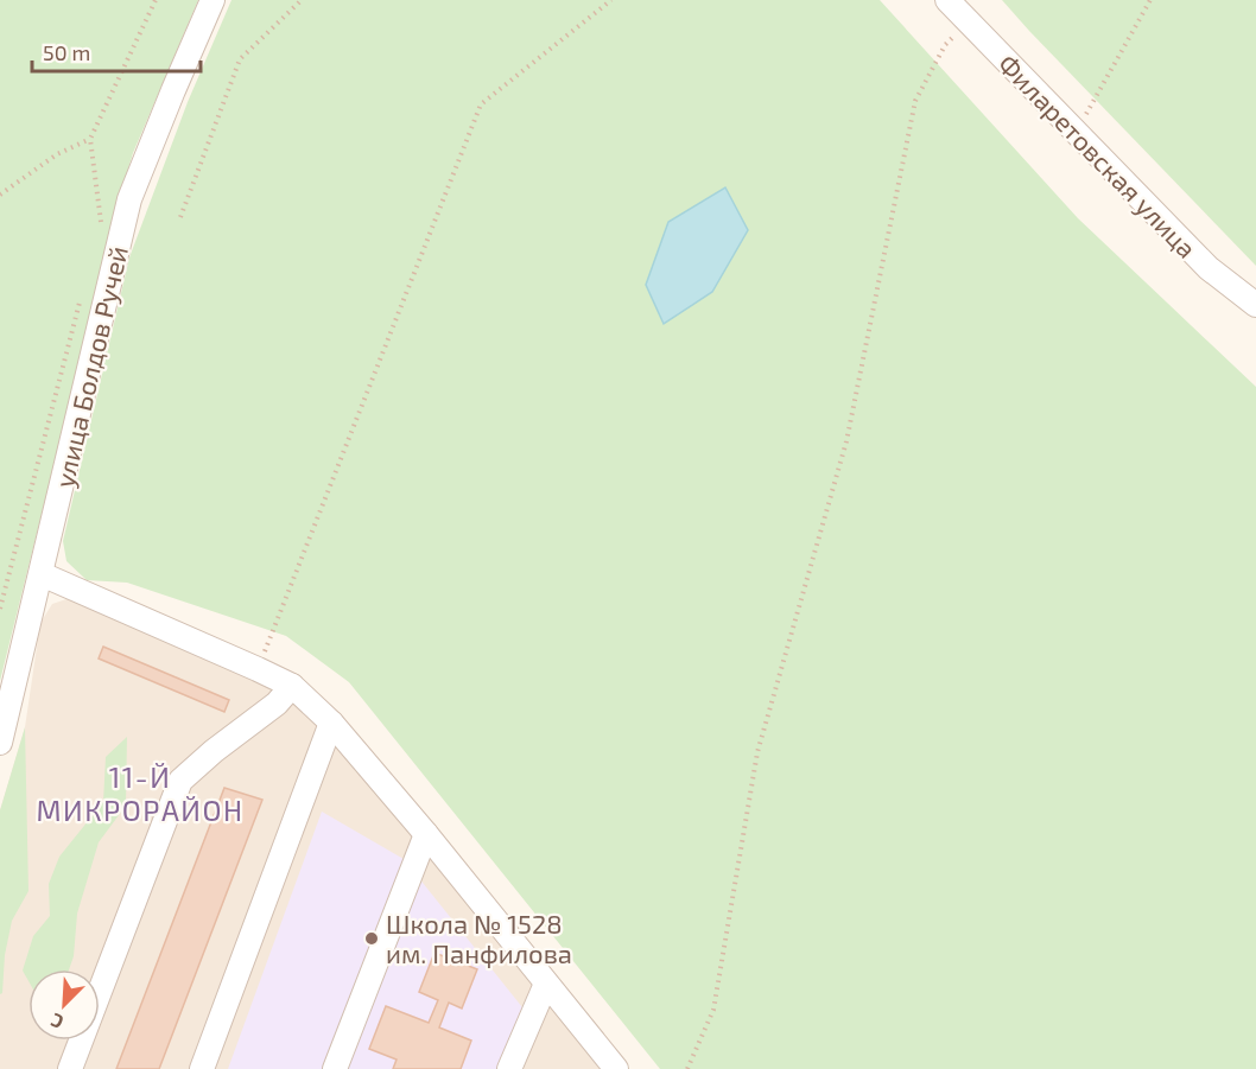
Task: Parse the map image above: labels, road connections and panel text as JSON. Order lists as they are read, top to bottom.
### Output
{
  "streets": {
    "street": ["Филаретовская улица", "улица Болдов Ручей"]
  },
  "districts": ["11-Й МИКРОРАЙОН"],
  "places": ["Школа № 1528 им. Панфилова"],
  "scale_bar": "50 m",
  "north": "bottom left"
}
